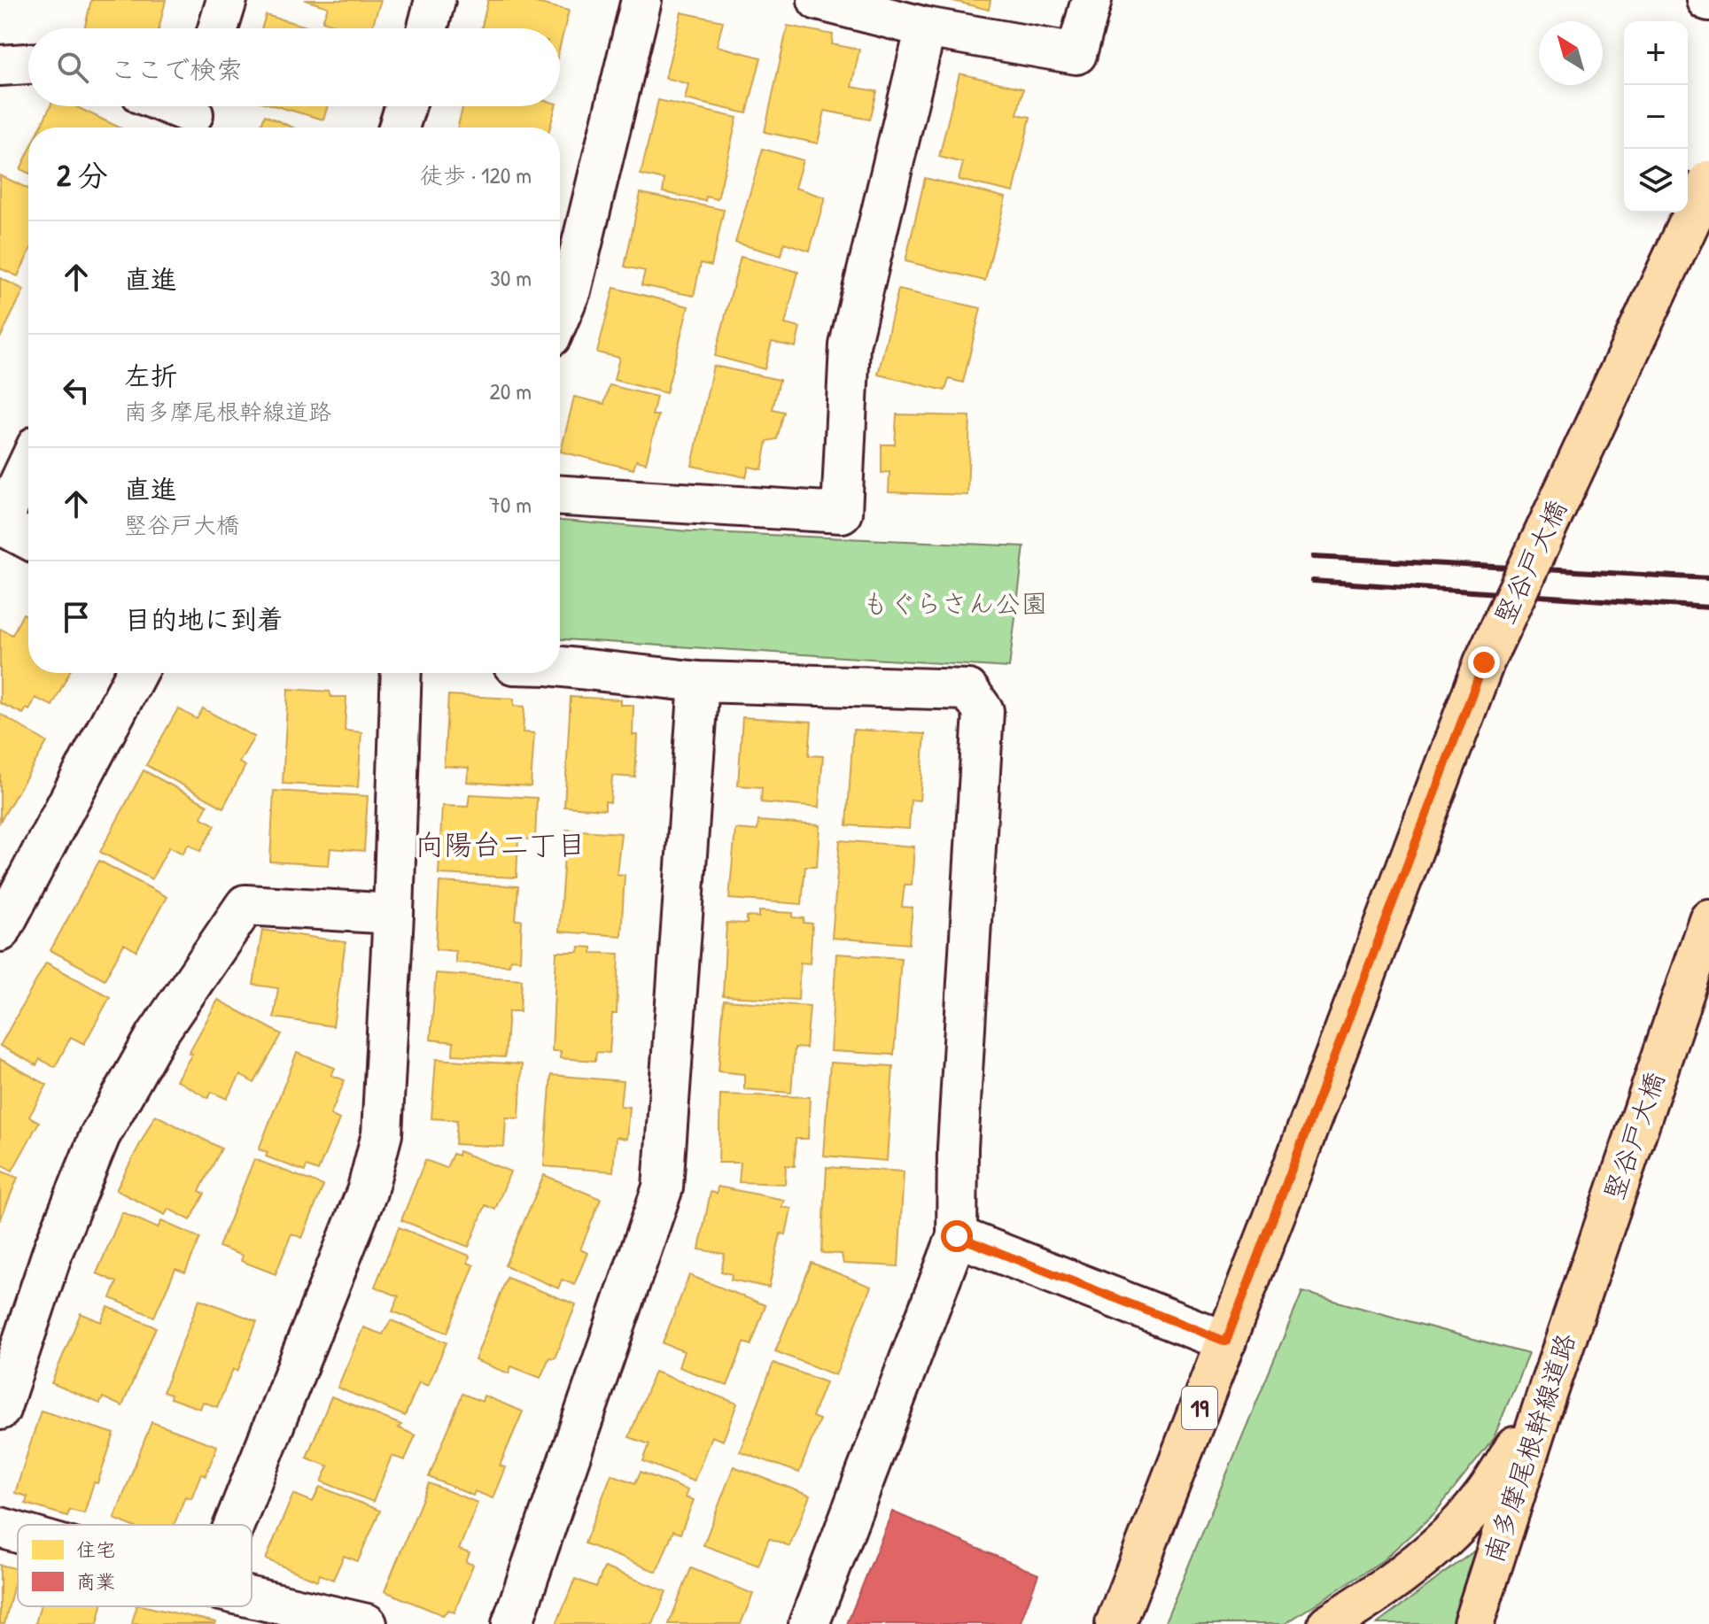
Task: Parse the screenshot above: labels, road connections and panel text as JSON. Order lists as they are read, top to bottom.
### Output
{
  "streets": {
    "main road": ["竪谷戸大橋", "19", "南多摩尾根幹線道路"]
  },
  "crossings": [
    ["竪谷戸大橋", "19"],
    ["竪谷戸大橋", "南多摩尾根幹線道路"]
  ],
  "districts": ["向陽台二丁目"],
  "parks": ["もぐらさん公園"],
  "legend": ["住宅", "商業"],
  "north": "top left",
  "page": {
    "map_buttons": ["+", "−"],
    "search": "ここで検索",
    "heading": ["2 分", "徒歩 · 120 m"],
    "list": [
      ["直進", "30 m"],
      ["左折", "南多摩尾根幹線道路", "20 m"],
      ["直進", "竪谷戸大橋", "70 m"],
      "目的地に到着"
    ]
  }
}
